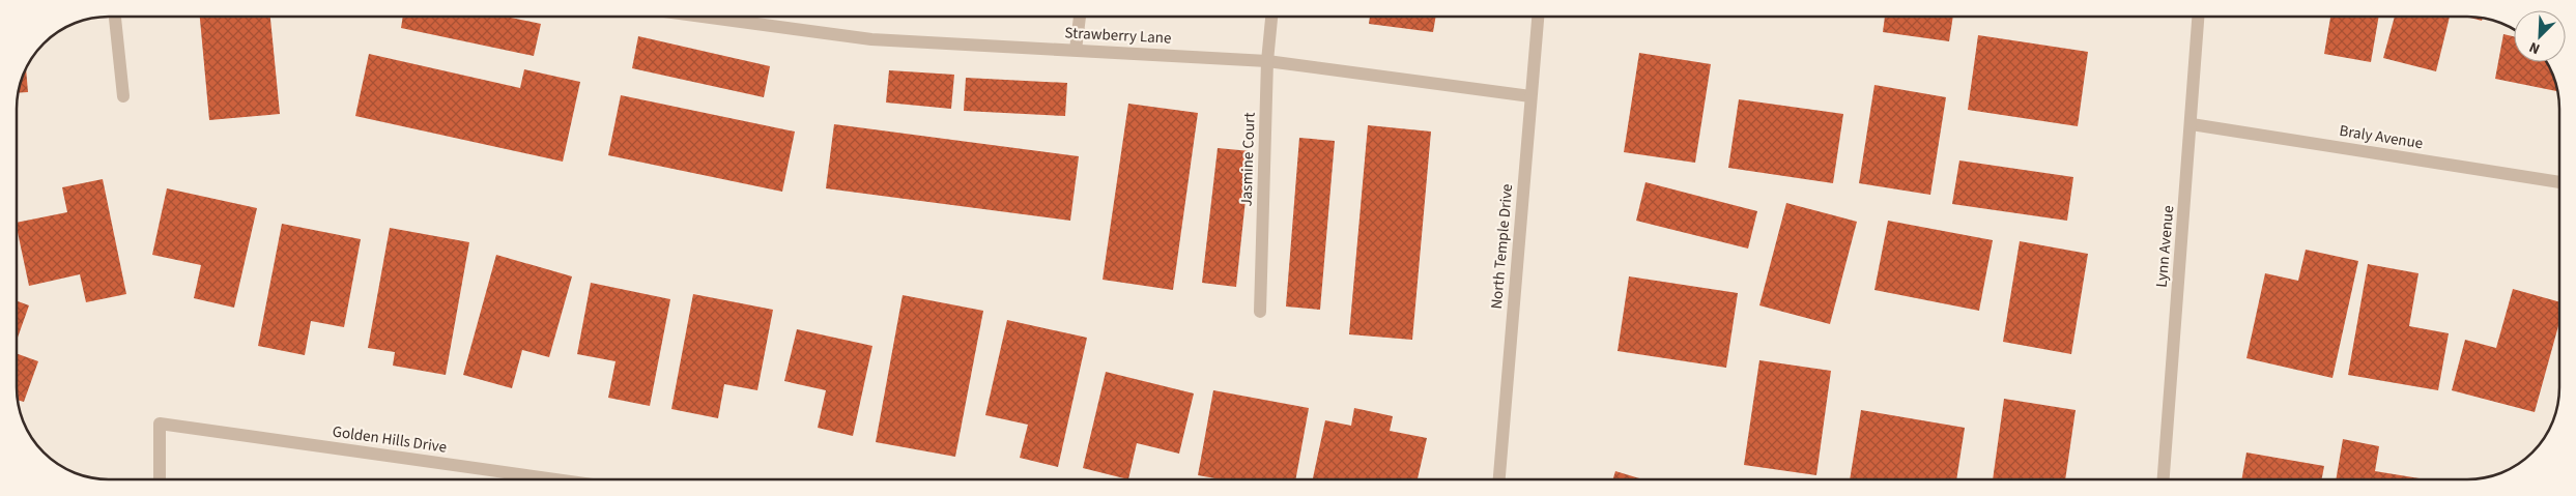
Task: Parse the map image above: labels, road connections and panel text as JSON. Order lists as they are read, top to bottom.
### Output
{
  "streets": {
    "street": [
      "Strawberry Lane",
      "Braly Avenue",
      "Jasmine Court",
      "North Temple Drive",
      "Lynn Avenue",
      "Golden Hills Drive"
    ]
  },
  "crossings": [
    ["Strawberry Lane", "Jasmine Court"],
    ["Strawberry Lane", "North Temple Drive"],
    ["Braly Avenue", "Lynn Avenue"]
  ],
  "north": "bottom left"
}
